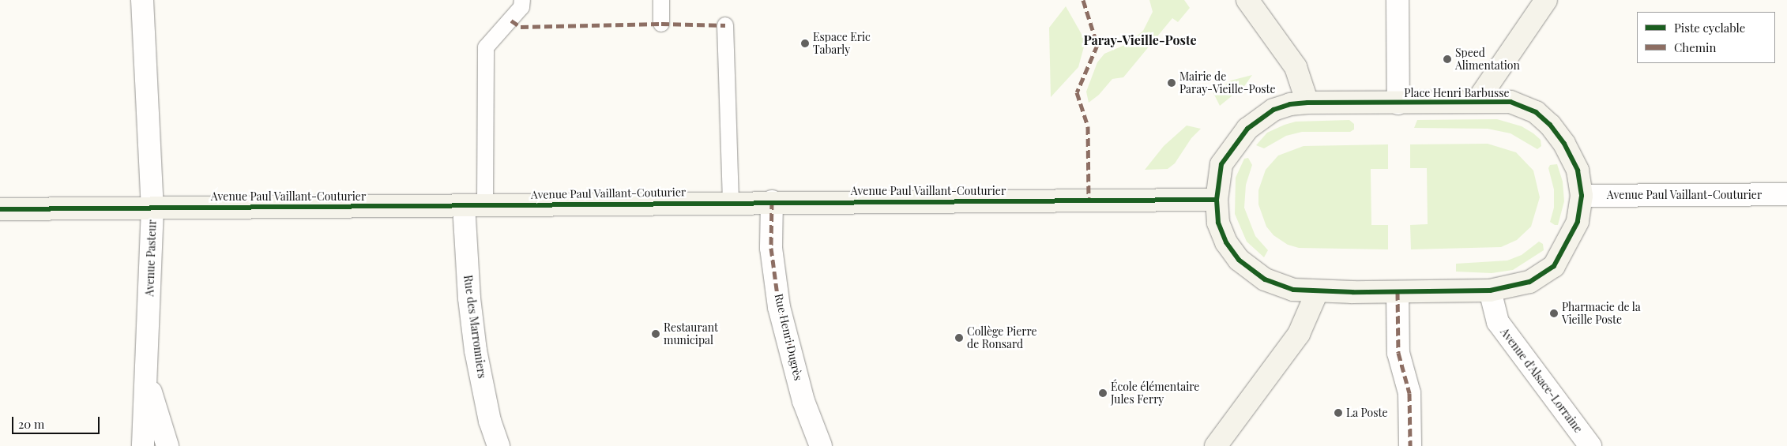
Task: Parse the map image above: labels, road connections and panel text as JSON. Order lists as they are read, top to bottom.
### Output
{
  "streets": {
    "street": [
      "Place Henri Barbusse",
      "Avenue Paul Vaillant-Couturier",
      "Avenue Pasteur",
      "Rue des Marronniers",
      "Rue Henri Dugrès",
      "Avenue d'Alsace-Lorraine"
    ]
  },
  "crossings": [
    ["Place Henri Barbusse", "Avenue Paul Vaillant-Couturier"],
    ["Place Henri Barbusse", "Avenue d'Alsace-Lorraine"],
    ["Avenue Paul Vaillant-Couturier", "Avenue Pasteur"],
    ["Avenue Paul Vaillant-Couturier", "Rue des Marronniers"],
    ["Avenue Paul Vaillant-Couturier", "Rue Henri Dugrès"]
  ],
  "districts": ["Paray-Vieille-Poste"],
  "places": [
    "Espace Eric Tabarly",
    "Speed Alimentation",
    "Mairie de Paray-Vieille-Poste",
    "Pharmacie de la Vieille Poste",
    "Restaurant municipal",
    "Collège Pierre de Ronsard",
    "École élémentaire Jules Ferry",
    "La Poste"
  ],
  "legend": ["Piste cyclable", "Chemin"],
  "scale_bar": "20 m"
}
